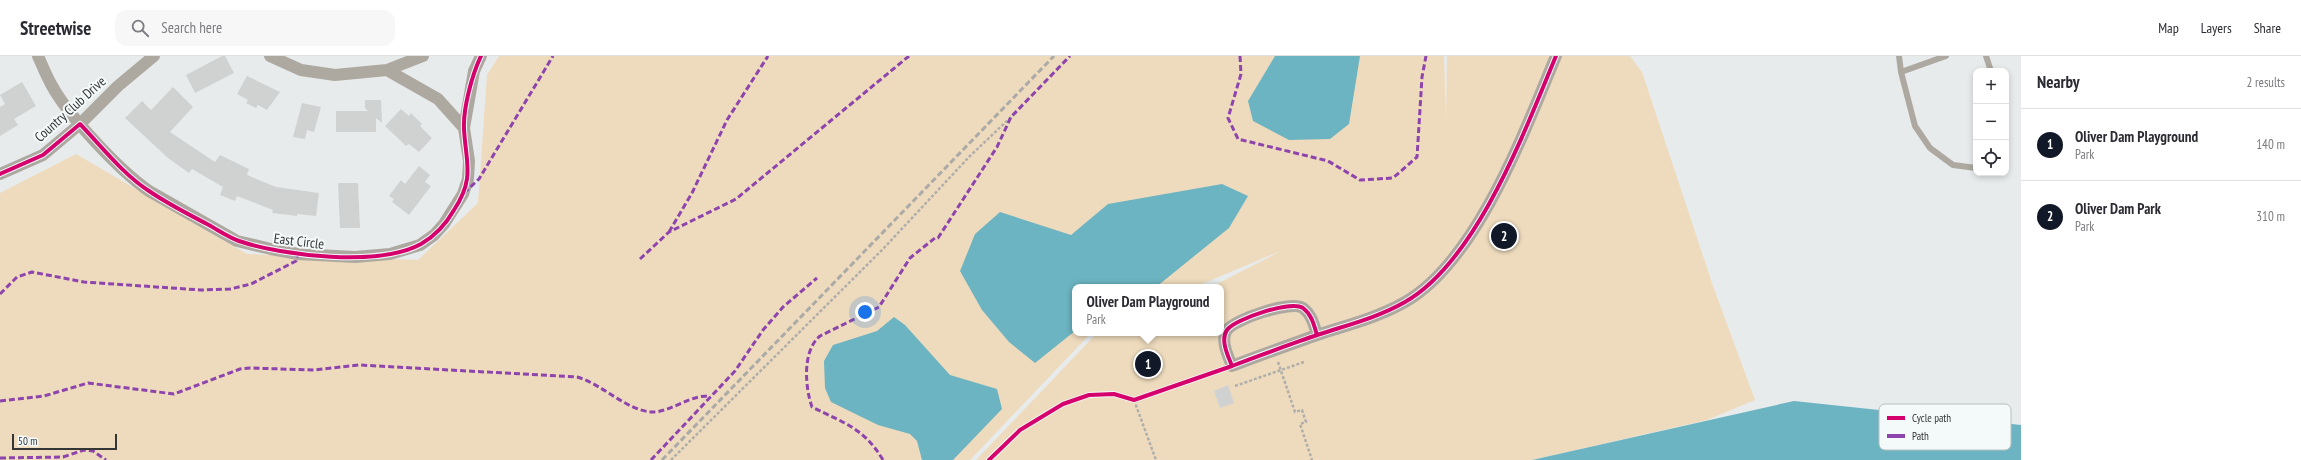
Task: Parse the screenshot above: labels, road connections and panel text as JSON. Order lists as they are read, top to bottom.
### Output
{
  "streets": {
    "street": ["Country Club Drive", "East Circle"]
  },
  "crossings": [
    ["Country Club Drive", "East Circle"]
  ],
  "legend": ["Cycle path", "Path"],
  "scale_bar": "50 m",
  "page": {
    "header": "Streetwise",
    "search": "Search here",
    "nav": ["Map", "Layers", "Share"],
    "heading": ["Nearby", "2 results"],
    "map_buttons": ["+", "−"],
    "list": [
      {
        "mark": "1",
        "name": "Oliver Dam Playground",
        "note": "Park",
        "value": "140 m"
      },
      {
        "mark": "2",
        "name": "Oliver Dam Park",
        "note": "Park",
        "value": "310 m"
      }
    ],
    "pins": ["2", "1"],
    "popup": ["Oliver Dam Playground", "Park"],
    "scale": "50 m"
  }
}
